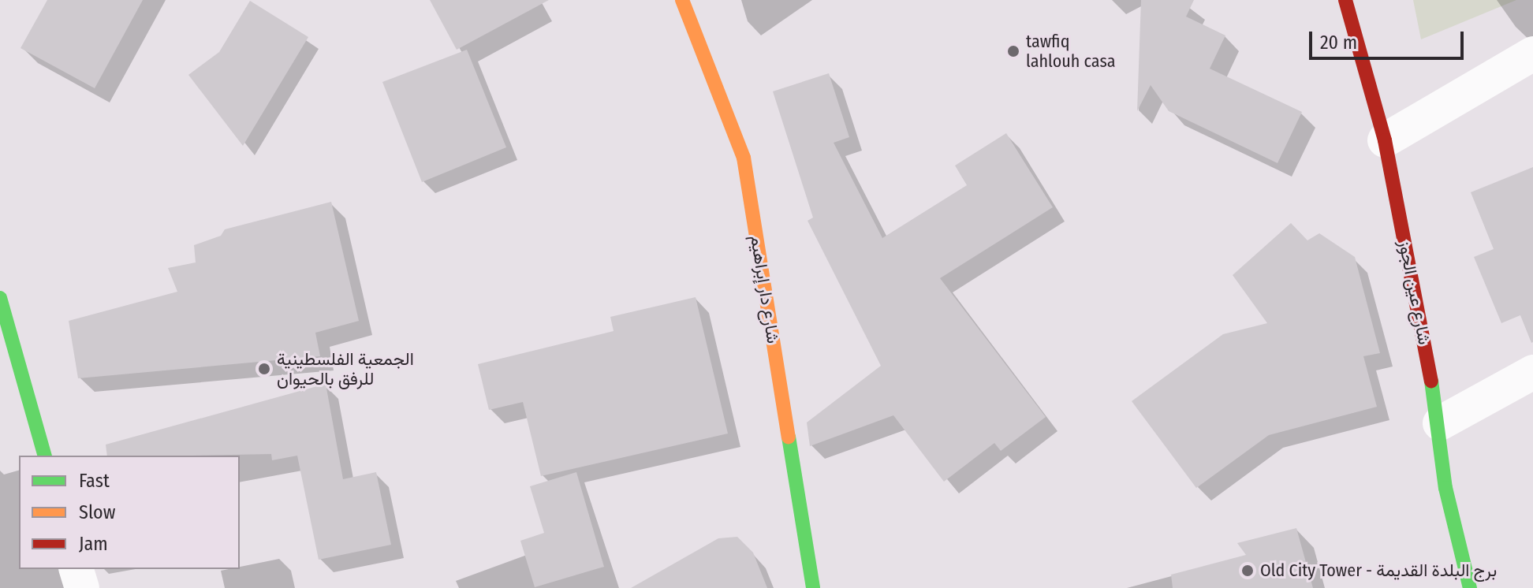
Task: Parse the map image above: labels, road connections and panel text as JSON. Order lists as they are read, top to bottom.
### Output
{
  "streets": {
    "street": ["شارع دار إبراهيم", "شارع عين الجوز"]
  },
  "places": ["tawfiq lahlouh casa", "الجمعية الفلسطينية للرفق بالحيوان", "Old City Tower - برج البلدة القديمة"],
  "legend": ["Fast", "Slow", "Jam"],
  "scale_bar": "20 m"
}
